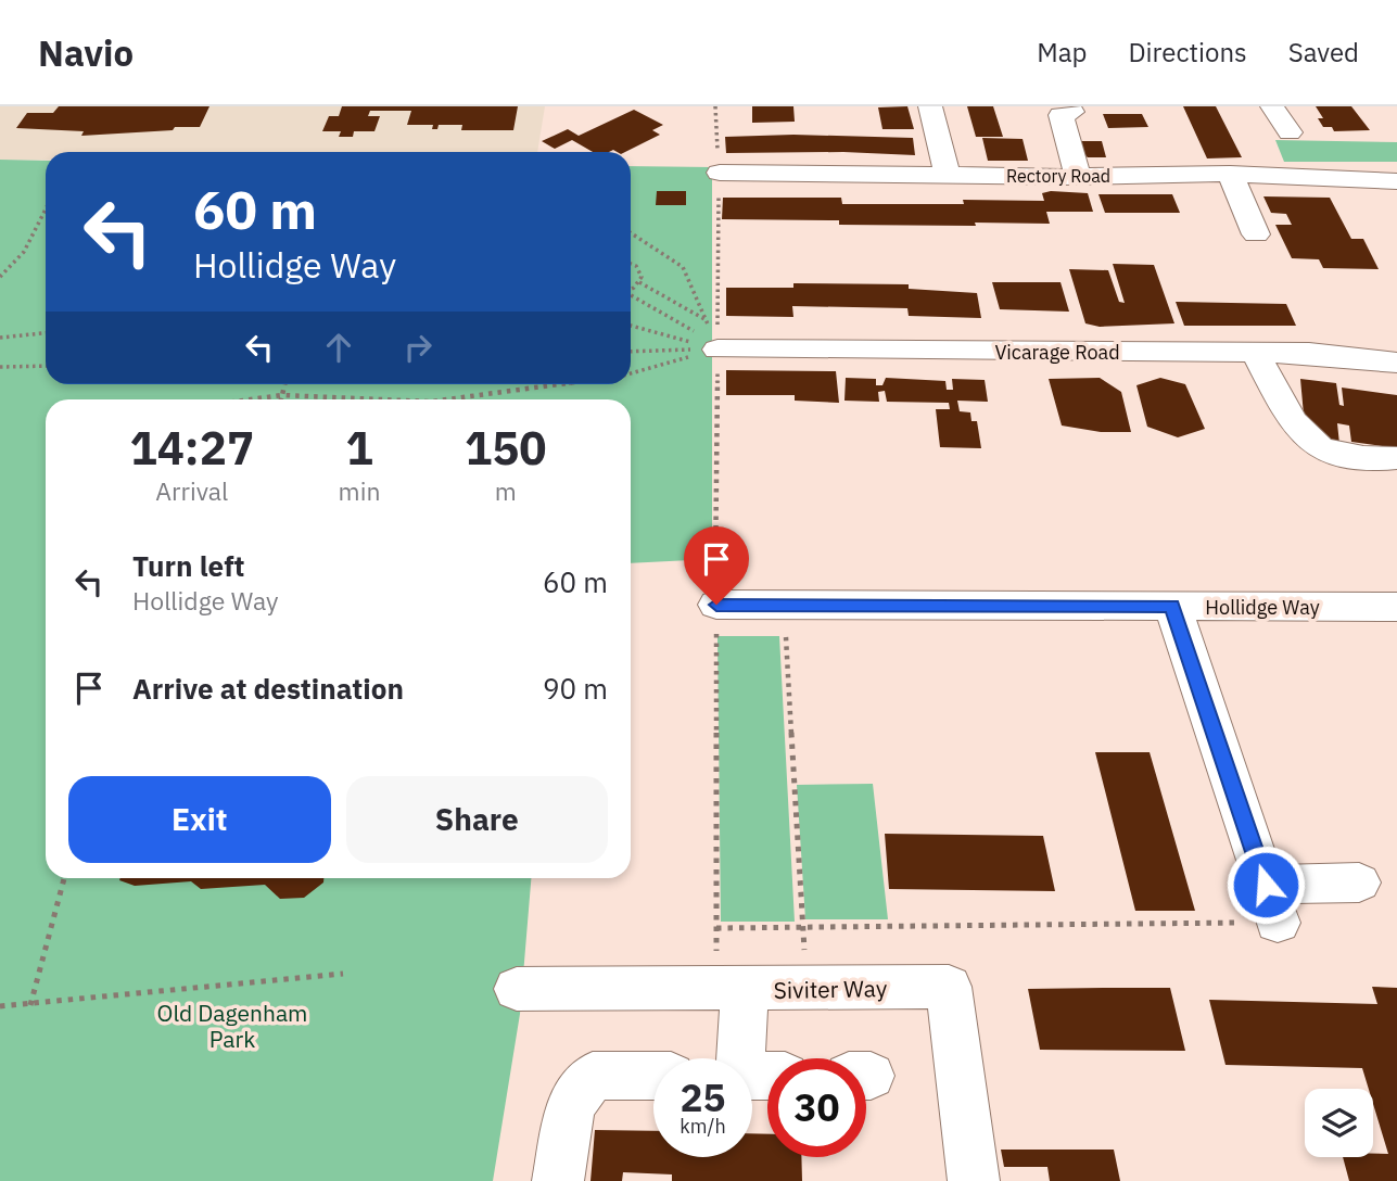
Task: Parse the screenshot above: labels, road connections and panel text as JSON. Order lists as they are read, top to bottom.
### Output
{
  "streets": {
    "street": [
      "Rectory Road",
      "Vicarage Road",
      "Hollidge Way",
      "Siviter Way"
    ]
  },
  "parks": ["Old Dagenham Park"],
  "page": {
    "header": "Navio",
    "nav": ["Map", "Directions", "Saved"],
    "turn": ["60 m", "Hollidge Way"],
    "eta": [
      "14:27",
      "Arrival",
      "1",
      "min",
      "150",
      "m"
    ],
    "list": [
      {
        "name": "Turn left",
        "note": "Hollidge Way",
        "value": "60 m"
      },
      {
        "name": "Arrive at destination",
        "value": "90 m"
      }
    ],
    "buttons": ["Exit", "Share"],
    "speed": "25 km/h",
    "limit": "30"
  }
}
